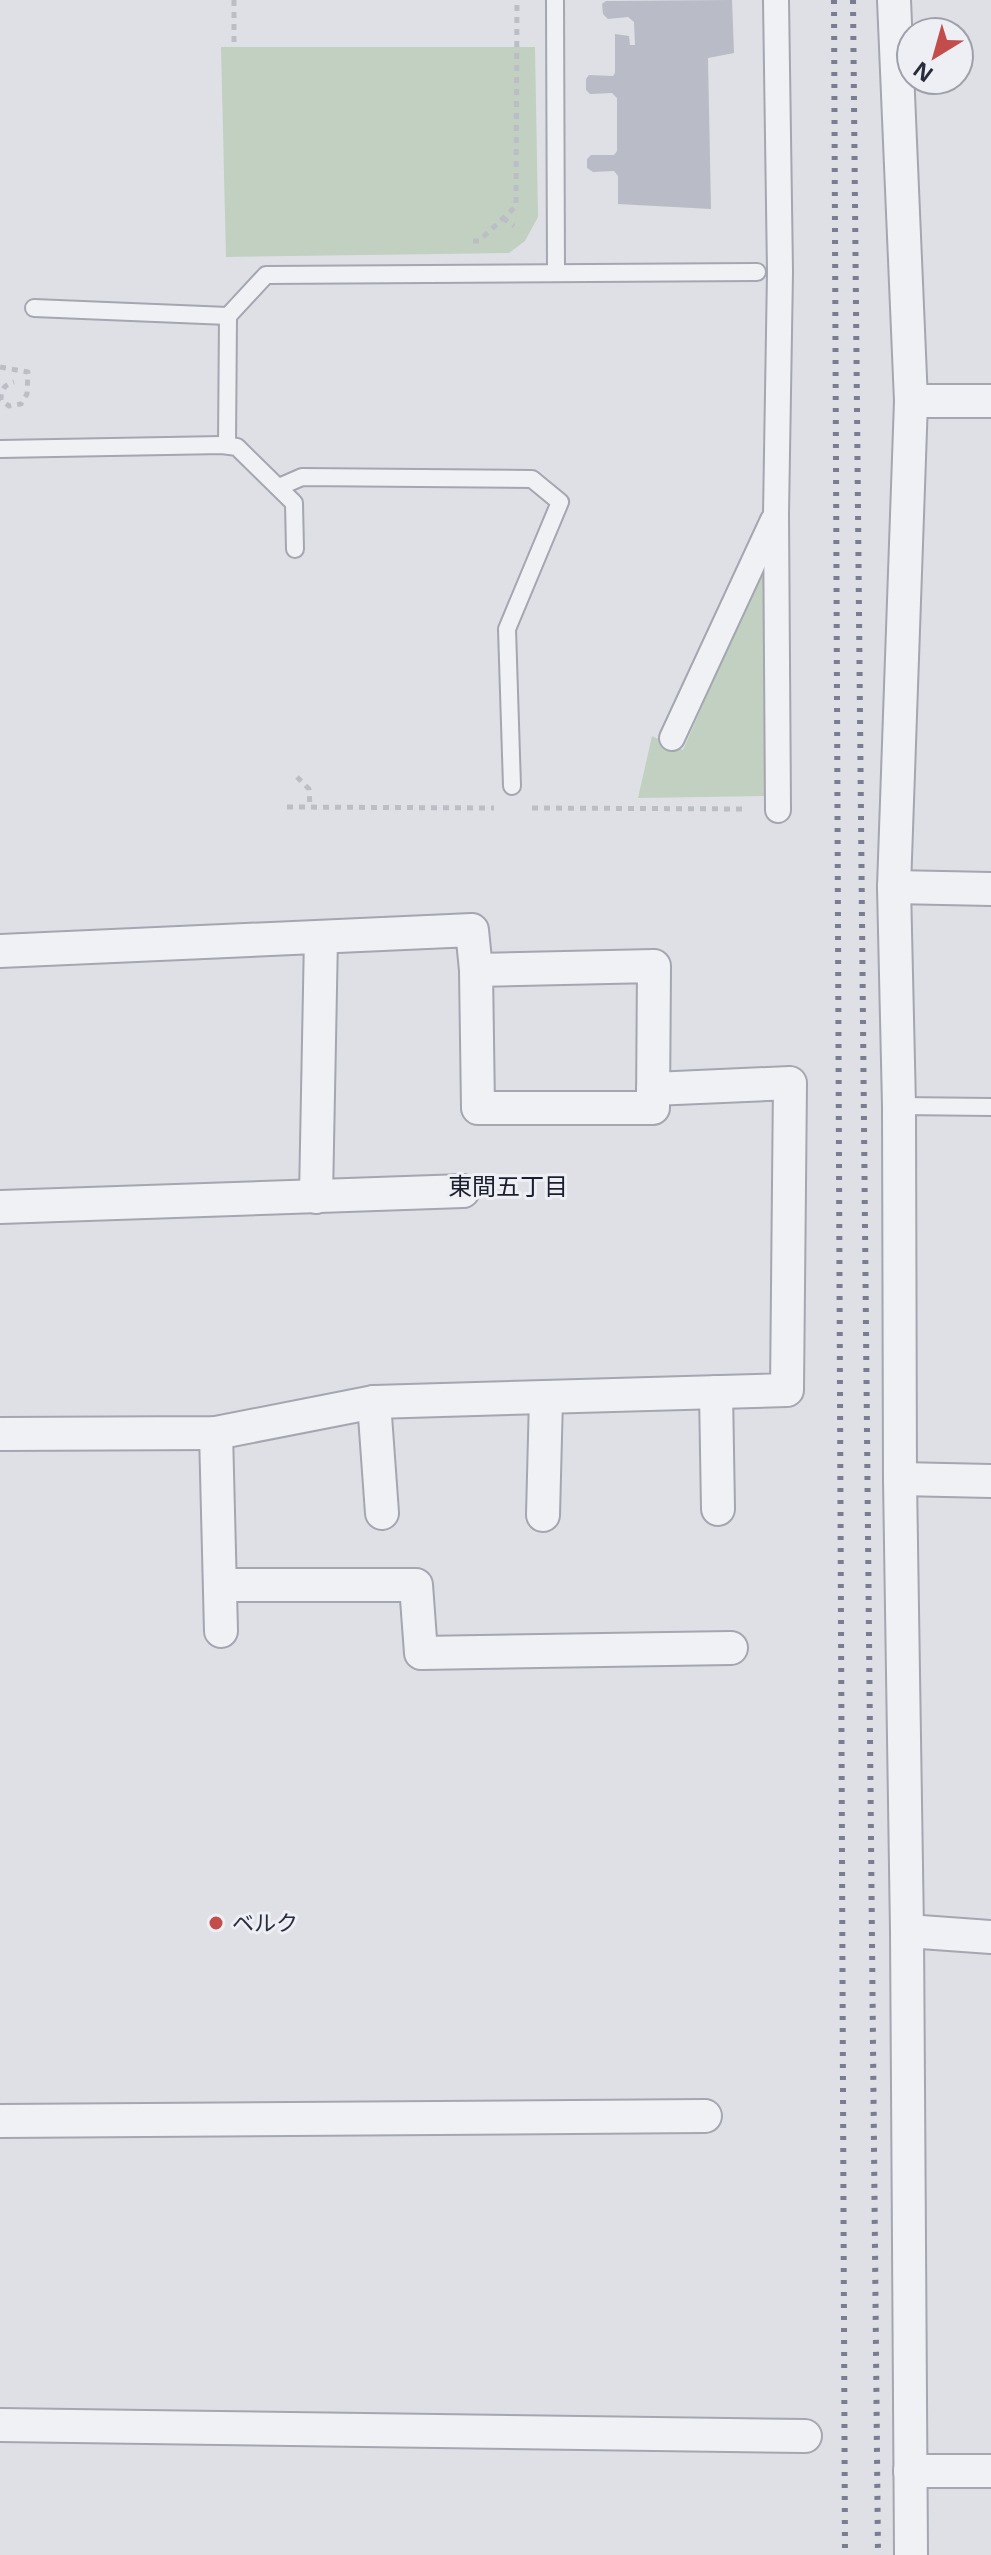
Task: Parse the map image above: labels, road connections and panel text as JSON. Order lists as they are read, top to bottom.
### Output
{
  "districts": ["東間五丁目"],
  "places": ["ベルク"],
  "north": "bottom left"
}
